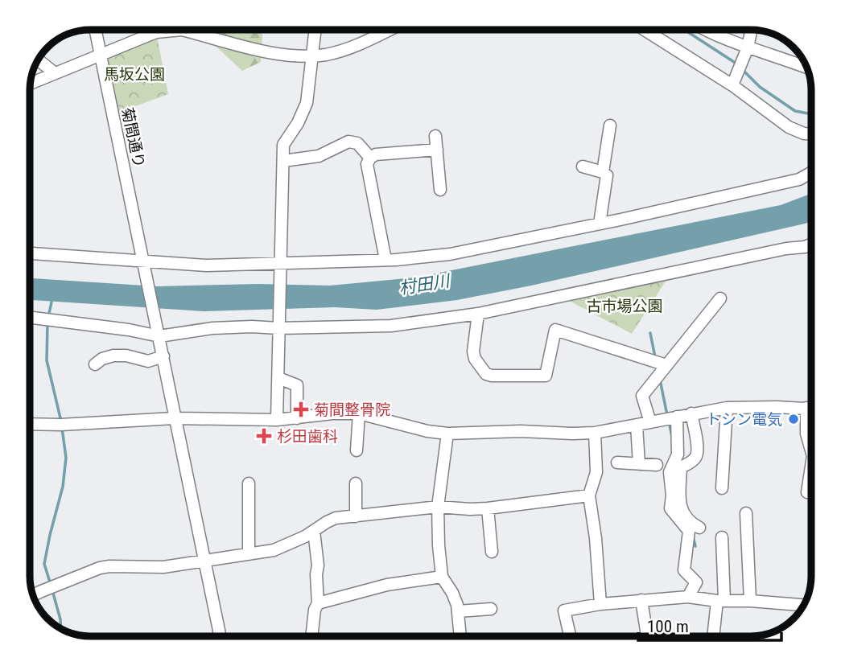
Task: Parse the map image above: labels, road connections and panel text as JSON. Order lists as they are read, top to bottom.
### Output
{
  "streets": {
    "street": ["菊間通り"]
  },
  "water": ["村田川"],
  "parks": ["馬坂公園", "古市場公園"],
  "places": {
    "health": ["菊間整骨院", "杉田歯科"],
    "other": ["トシン電気"]
  },
  "scale_bar": "100 m"
}
